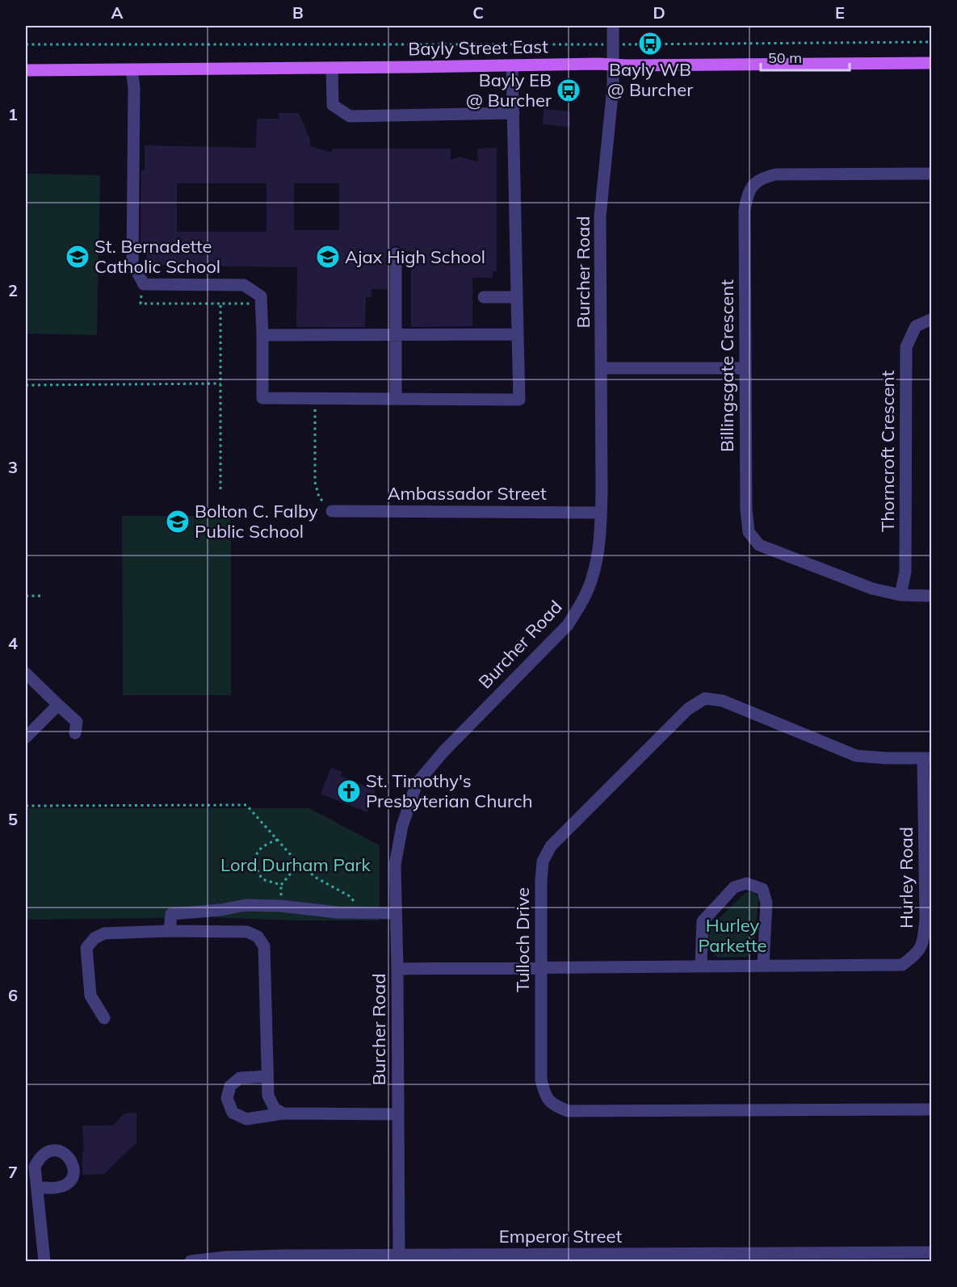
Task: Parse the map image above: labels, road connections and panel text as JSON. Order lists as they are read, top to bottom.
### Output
{
  "streets": {
    "main road": ["Bayly Street East"],
    "street": [
      "Burcher Road",
      "Billingsgate Crescent",
      "Thorncroft Crescent",
      "Ambassador Street",
      "Hurley Road",
      "Tulloch Drive",
      "Emperor Street"
    ]
  },
  "crossings": [
    ["Bayly Street East", "Burcher Road"],
    ["Burcher Road", "Ambassador Street"],
    ["Burcher Road", "Hurley Road"],
    ["Burcher Road", "Emperor Street"],
    ["Billingsgate Crescent", "Thorncroft Crescent"],
    ["Hurley Road", "Tulloch Drive"]
  ],
  "parks": ["Lord Durham Park", "Hurley Parkette"],
  "places": {
    "bus stop": ["Bayly WB @ Burcher", "Bayly EB @ Burcher"],
    "school or university": ["St. Bernadette Catholic School", "Ajax High School", "Bolton C. Falby Public School"],
    "church": ["St. Timothy's Presbyterian Church"]
  },
  "scale_bar": "50 m",
  "grid": {
    "columns": [
      "A",
      "B",
      "C",
      "D",
      "E"
    ],
    "rows": [
      "1",
      "2",
      "3",
      "4",
      "5",
      "6",
      "7"
    ]
  }
}
